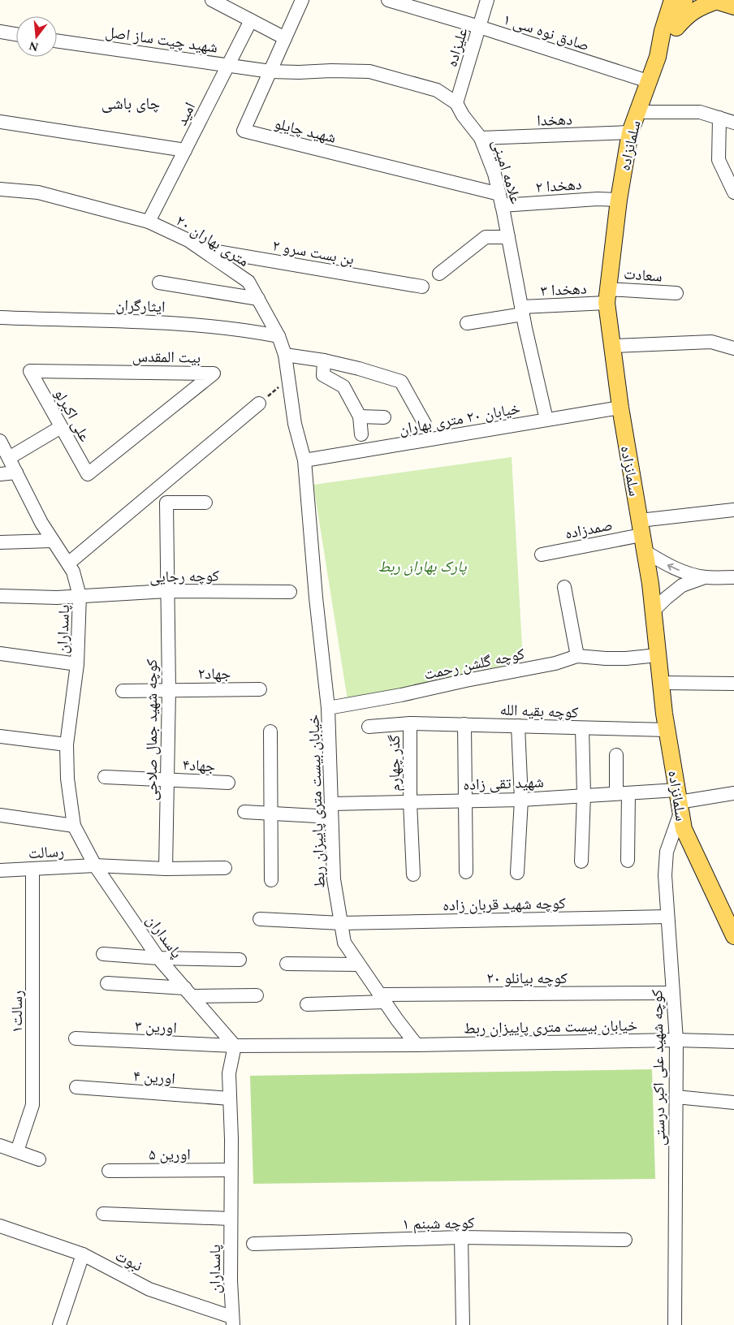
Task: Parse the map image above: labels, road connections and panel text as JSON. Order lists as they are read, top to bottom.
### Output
{
  "streets": {
    "main road": ["سلمانزاده"],
    "street": [
      "صادق نوه سی ۱",
      "شهید چیت ساز اصل",
      "علیزاده",
      "امید",
      "دهخدا",
      "شهید چایلو",
      "علامه امینی",
      "دهخدا ۲",
      "۲۰ متری بهاران",
      "بن بست سرو ۲",
      "سعادت",
      "دهخدا ۳",
      "ایثارگران",
      "بیت المقدس",
      "علی اکبرلو",
      "خیابان ۲۰ متری بهاران",
      "صمدزاده",
      "کوچه رجایی",
      "پاسداران",
      "کوچه گلشن رحمت",
      "جهاد۲",
      "کوچه بقیه الله",
      "کوچه شهید جمال صلاحی",
      "گذر چهارم",
      "جهاد۴",
      "شهید تقی زاده",
      "خیابان بیست متری پاییزان ربط",
      "رسالت",
      "کوچه شهید قربان زاده",
      "کوچه بیانلو ۲۰",
      "رسالت۱",
      "اورین ۳",
      "کوچه شهید علی اکبر درستی",
      "اورین ۴",
      "اورین ۵",
      "کوچه شبنم ۱",
      "نبوت"
    ]
  },
  "crossings": [
    ["صادق نوه سی ۱", "علیزاده"],
    ["صادق نوه سی ۱", "سلمانزاده"],
    ["شهید چیت ساز اصل", "امید"],
    ["شهید چیت ساز اصل", "شهید چایلو"],
    ["شهید چیت ساز اصل", "علامه امینی"],
    ["علیزاده", "علامه امینی"],
    ["امید", "۲۰ متری بهاران"],
    ["دهخدا", "سلمانزاده"],
    ["دهخدا", "علامه امینی"],
    ["شهید چایلو", "علامه امینی"],
    ["شهید چایلو", "دهخدا ۲"],
    ["سلمانزاده", "دهخدا ۲"],
    ["سلمانزاده", "سعادت"],
    ["سلمانزاده", "دهخدا ۳"],
    ["سلمانزاده", "خیابان ۲۰ متری بهاران"],
    ["سلمانزاده", "صمدزاده"],
    ["سلمانزاده", "کوچه گلشن رحمت"],
    ["سلمانزاده", "کوچه بقیه الله"],
    ["سلمانزاده", "شهید تقی زاده"],
    ["سلمانزاده", "کوچه شهید علی اکبر درستی"],
    ["علامه امینی", "دهخدا ۲"],
    ["علامه امینی", "دهخدا ۳"],
    ["علامه امینی", "خیابان ۲۰ متری بهاران"],
    ["۲۰ متری بهاران", "بن بست سرو ۲"],
    ["۲۰ متری بهاران", "ایثارگران"],
    ["۲۰ متری بهاران", "خیابان ۲۰ متری بهاران"],
    ["۲۰ متری بهاران", "خیابان بیست متری پاییزان ربط"],
    ["سعادت", "دهخدا ۳"],
    ["بیت المقدس", "علی اکبرلو"],
    ["خیابان ۲۰ متری بهاران", "خیابان بیست متری پاییزان ربط"],
    ["کوچه رجایی", "پاسداران"],
    ["کوچه رجایی", "کوچه شهید جمال صلاحی"],
    ["پاسداران", "رسالت"],
    ["پاسداران", "اورین ۳"],
    ["پاسداران", "اورین ۴"],
    ["پاسداران", "اورین ۵"],
    ["پاسداران", "نبوت"],
    ["کوچه گلشن رحمت", "خیابان بیست متری پاییزان ربط"],
    ["جهاد۲", "کوچه شهید جمال صلاحی"],
    ["کوچه بقیه الله", "گذر چهارم"],
    ["کوچه شهید جمال صلاحی", "جهاد۴"],
    ["کوچه شهید جمال صلاحی", "رسالت"],
    ["گذر چهارم", "شهید تقی زاده"],
    ["شهید تقی زاده", "خیابان بیست متری پاییزان ربط"],
    ["شهید تقی زاده", "کوچه شهید علی اکبر درستی"],
    ["خیابان بیست متری پاییزان ربط", "کوچه شهید قربان زاده"],
    ["خیابان بیست متری پاییزان ربط", "کوچه بیانلو ۲۰"],
    ["خیابان بیست متری پاییزان ربط", "اورین ۳"],
    ["خیابان بیست متری پاییزان ربط", "کوچه شهید علی اکبر درستی"],
    ["رسالت", "رسالت۱"],
    ["کوچه شهید قربان زاده", "کوچه شهید علی اکبر درستی"],
    ["کوچه بیانلو ۲۰", "کوچه شهید علی اکبر درستی"]
  ],
  "districts": ["چای باشی"],
  "parks": ["پارک بهاران ربط"],
  "north": "bottom"
}
